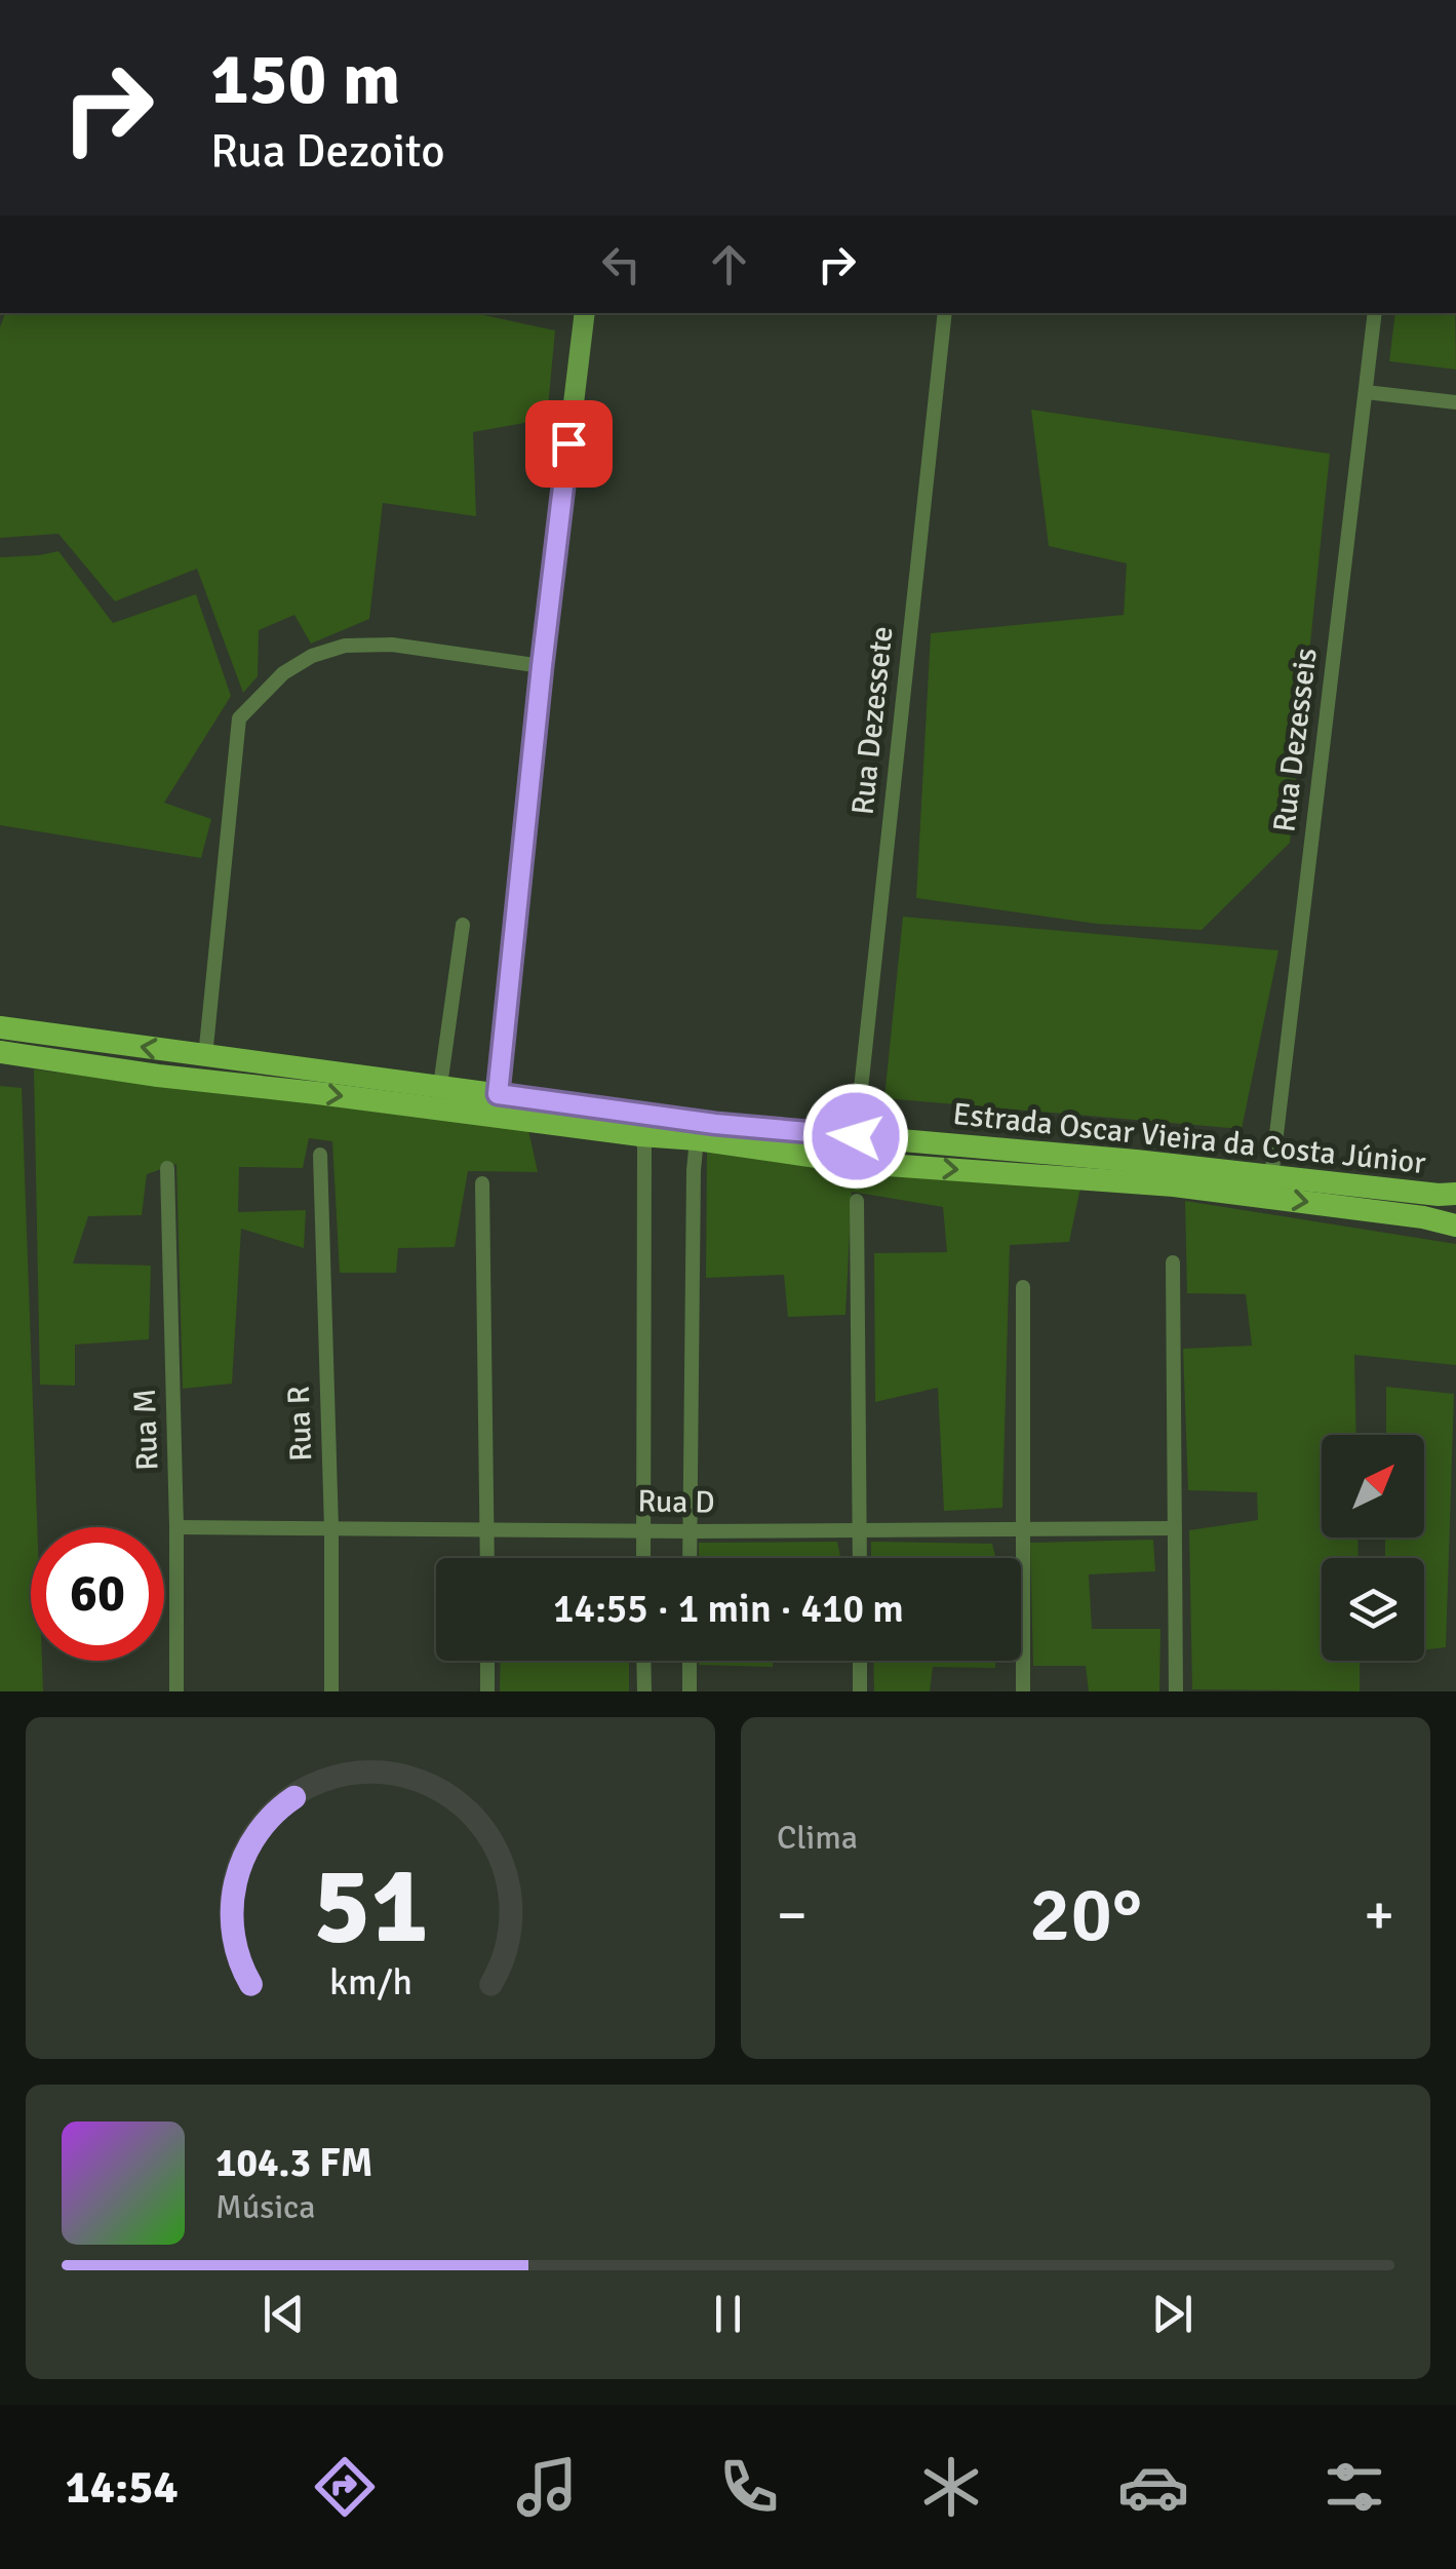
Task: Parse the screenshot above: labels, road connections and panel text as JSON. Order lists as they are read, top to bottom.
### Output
{
  "streets": {
    "main road": ["Estrada Oscar Vieira da Costa Júnior"],
    "street": [
      "Rua Dezessete",
      "Rua Dezesseis",
      "Rua R",
      "Rua M",
      "Rua D"
    ]
  },
  "crossings": [
    ["Rua Dezessete", "Estrada Oscar Vieira da Costa Júnior"],
    ["Rua Dezesseis", "Estrada Oscar Vieira da Costa Júnior"],
    ["Rua R", "Rua D"],
    ["Rua M", "Rua D"]
  ],
  "north": "top right",
  "page": {
    "turn": ["150 m", "Rua Dezoito"],
    "limit": "60",
    "trip": "14:55 · 1 min · 410 m",
    "tile": "Clima",
    "heat": ["−", "20°", "+"],
    "song": ["104.3 FM", "Música"],
    "tabs": "14:54",
    "gauge": ["51", "km/h"]
  }
}
